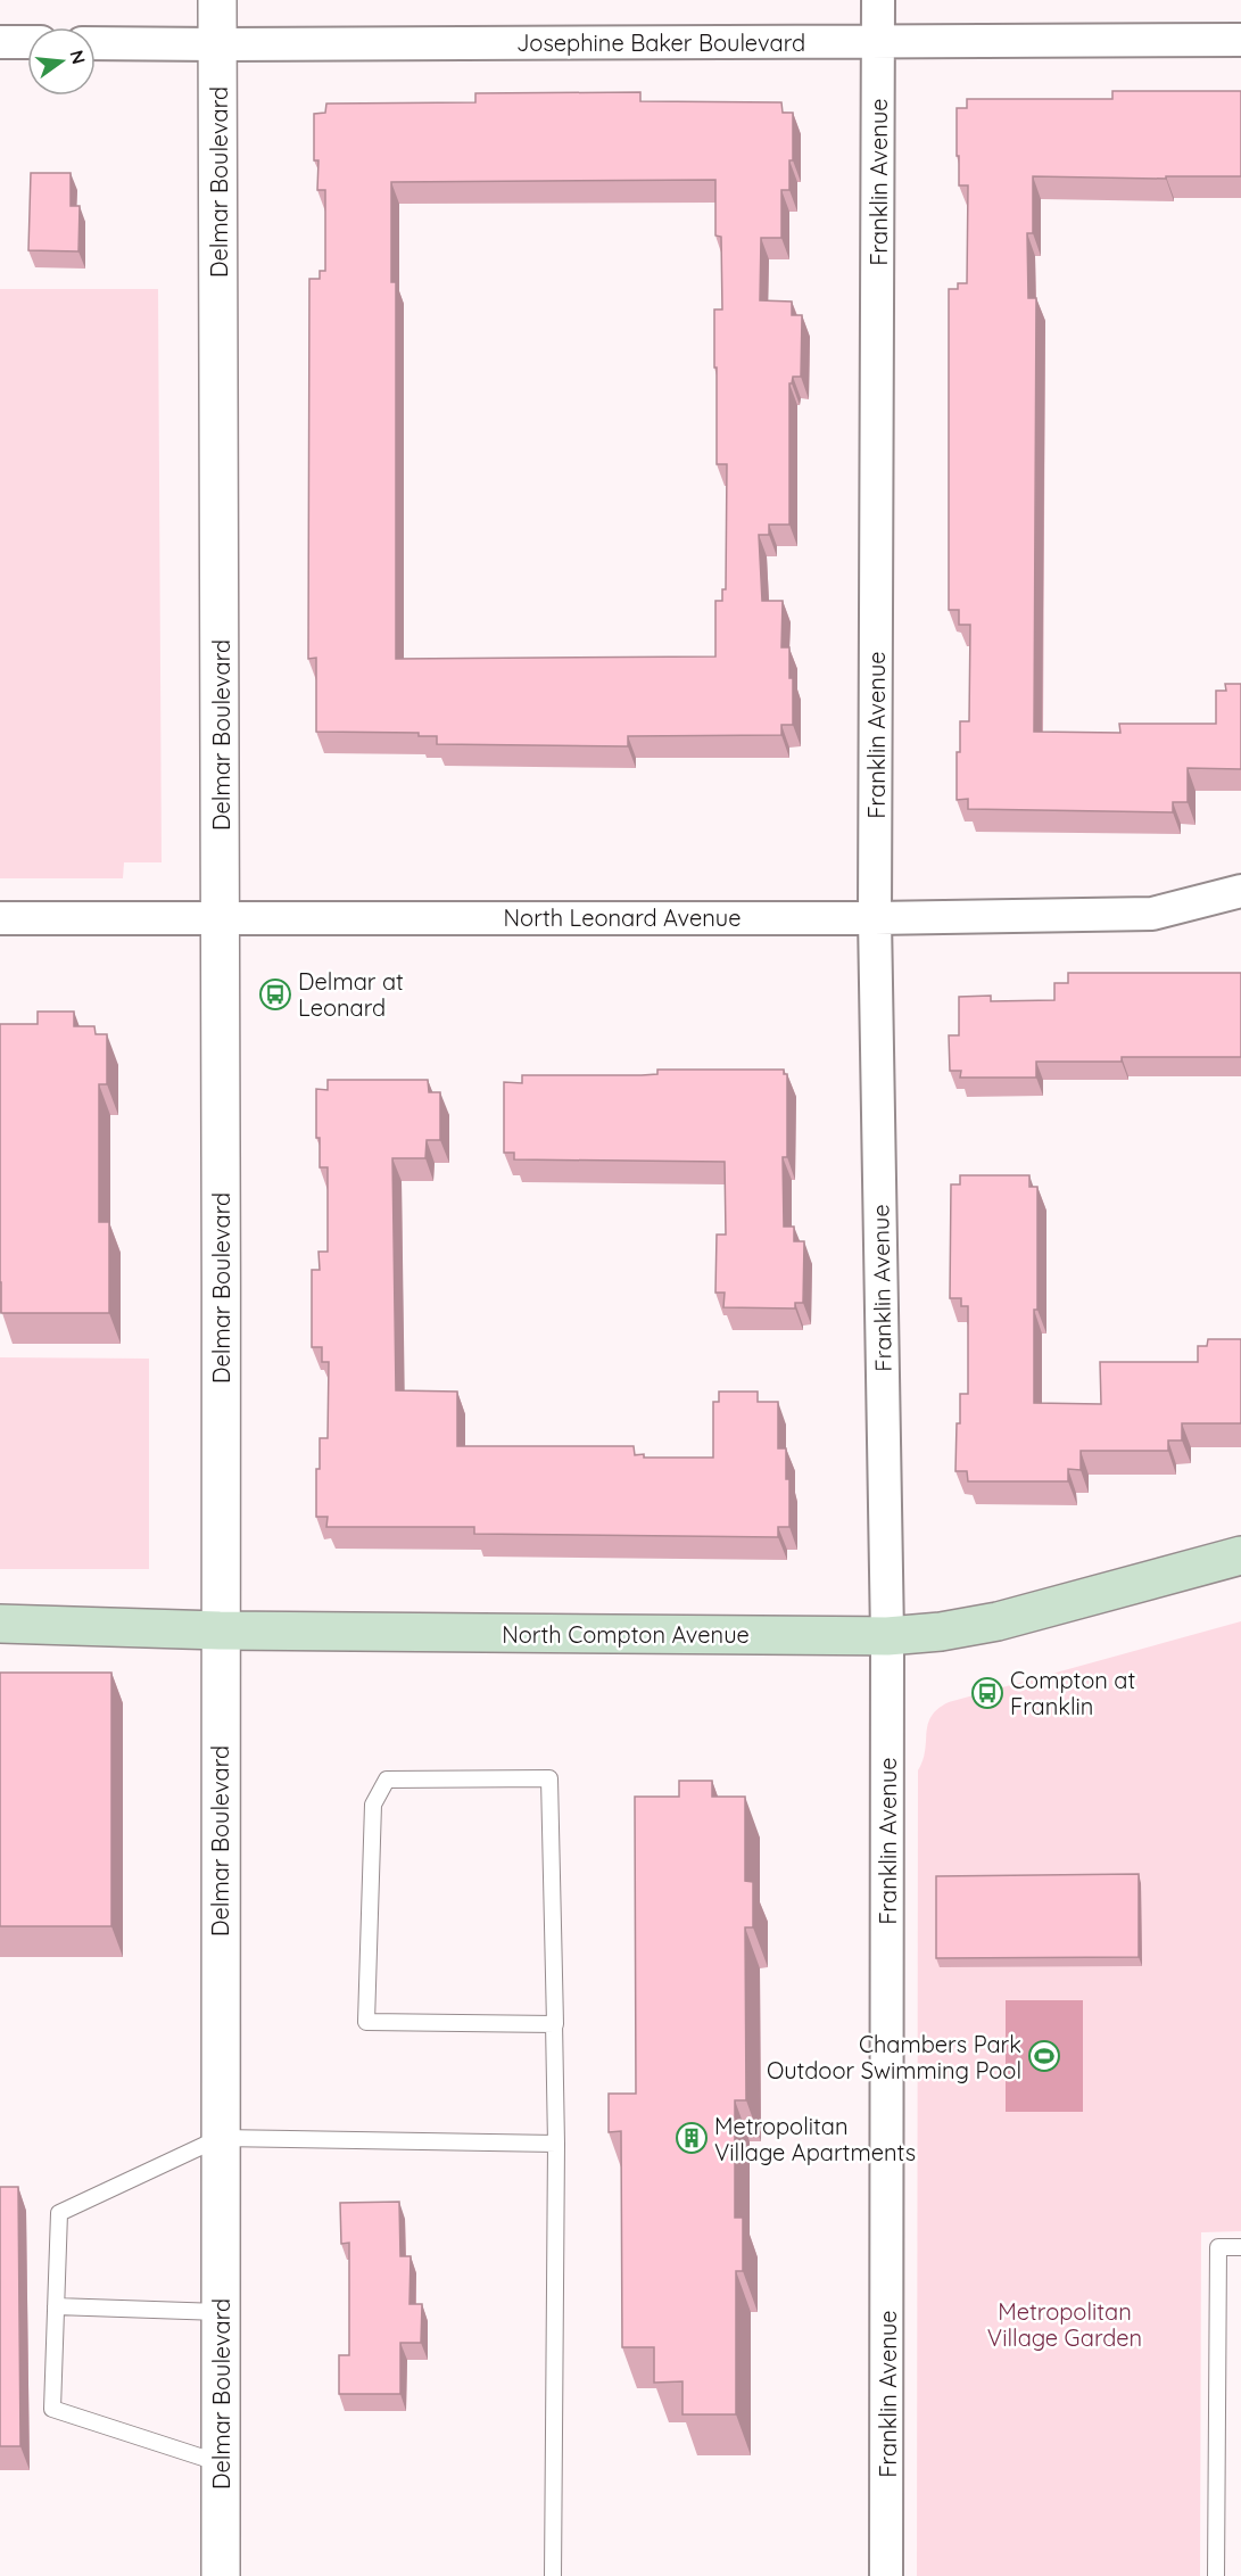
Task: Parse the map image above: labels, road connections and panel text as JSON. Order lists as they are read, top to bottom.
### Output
{
  "streets": {
    "main road": ["North Compton Avenue"],
    "street": [
      "Josephine Baker Boulevard",
      "Delmar Boulevard",
      "Franklin Avenue",
      "North Leonard Avenue"
    ]
  },
  "crossings": [
    ["Josephine Baker Boulevard", "Delmar Boulevard"],
    ["Josephine Baker Boulevard", "Franklin Avenue"],
    ["Delmar Boulevard", "North Leonard Avenue"],
    ["Delmar Boulevard", "North Compton Avenue"],
    ["Franklin Avenue", "North Leonard Avenue"],
    ["Franklin Avenue", "North Compton Avenue"]
  ],
  "parks": ["Metropolitan Village Garden"],
  "places": {
    "bus stop": ["Delmar at Leonard", "Compton at Franklin"],
    "sports": ["Chambers Park Outdoor Swimming Pool"],
    "building": ["Metropolitan Village Apartments"]
  },
  "north": "right"
}
